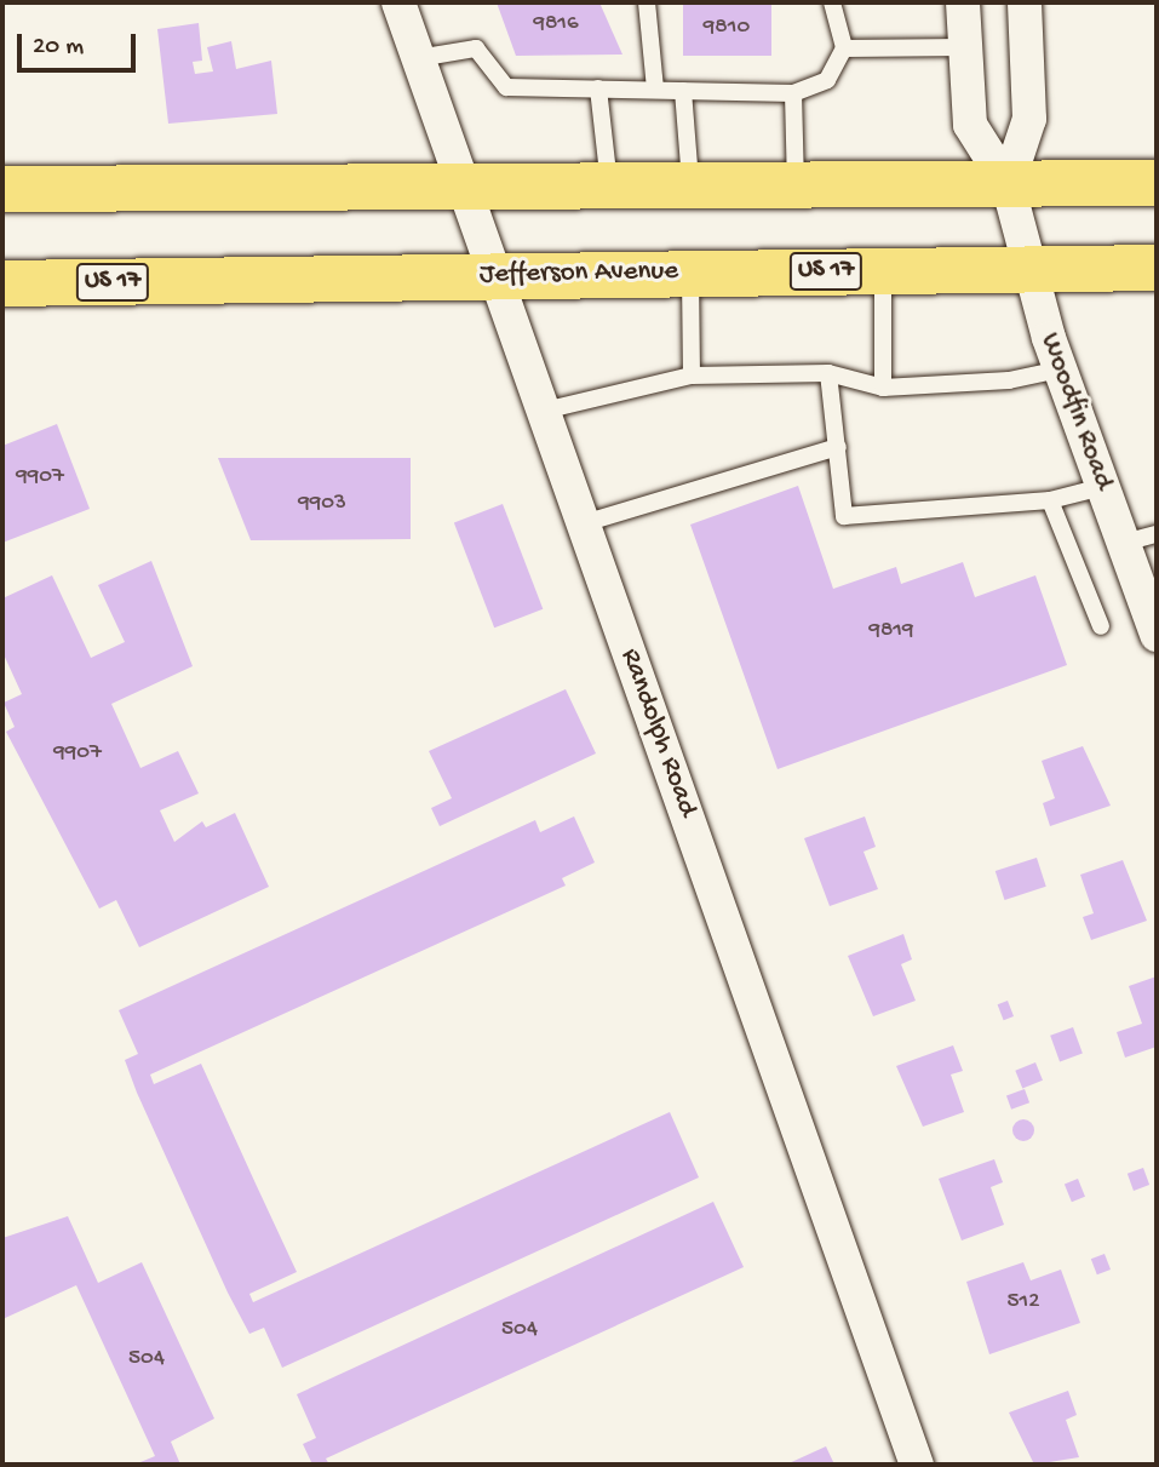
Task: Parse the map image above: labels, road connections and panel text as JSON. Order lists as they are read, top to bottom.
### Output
{
  "streets": {
    "main road": ["US 17", "Jefferson Avenue"],
    "street": ["Woodfin Road", "Randolph Road"]
  },
  "crossings": [
    ["Jefferson Avenue", "Woodfin Road"],
    ["Jefferson Avenue", "Randolph Road"]
  ],
  "house_numbers": [
    "9816",
    "9810",
    "9907",
    "9903",
    "9819",
    "9907",
    "512",
    "504",
    "504"
  ],
  "scale_bar": "20 m"
}
